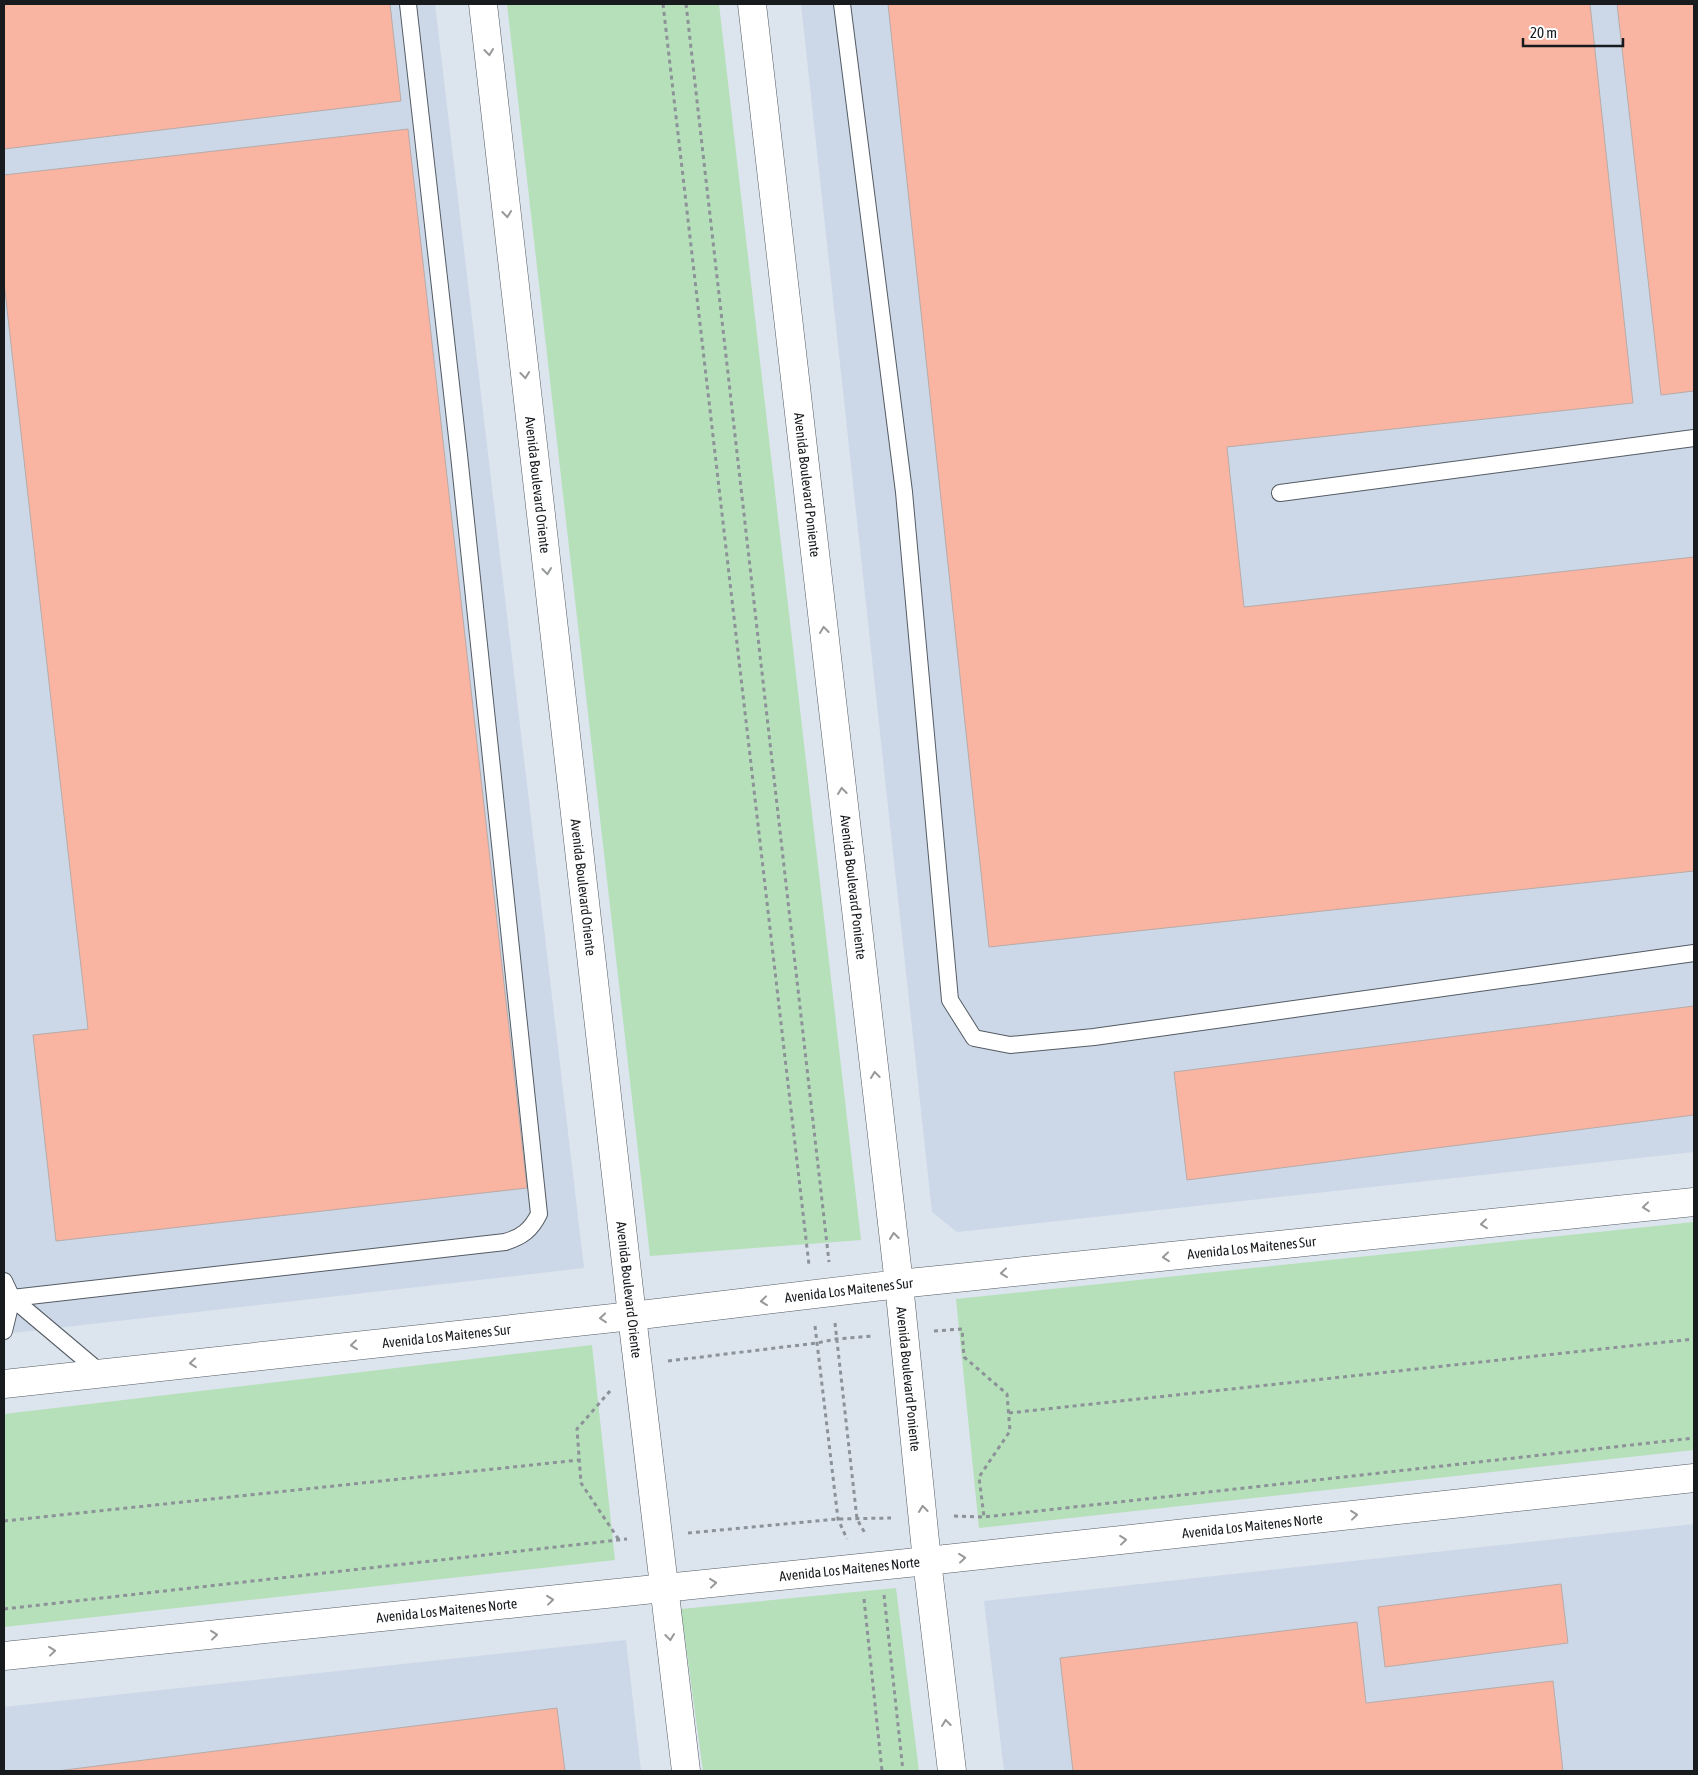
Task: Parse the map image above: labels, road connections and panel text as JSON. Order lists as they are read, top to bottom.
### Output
{
  "streets": {
    "street": [
      "Avenida Boulevard Oriente",
      "Avenida Boulevard Poniente",
      "Avenida Los Maitenes Sur",
      "Avenida Los Maitenes Norte"
    ]
  },
  "crossings": [
    ["Avenida Boulevard Oriente", "Avenida Los Maitenes Sur"],
    ["Avenida Boulevard Oriente", "Avenida Los Maitenes Norte"],
    ["Avenida Boulevard Poniente", "Avenida Los Maitenes Sur"],
    ["Avenida Boulevard Poniente", "Avenida Los Maitenes Norte"]
  ],
  "one_way": [
    "Avenida Boulevard Oriente",
    "Avenida Boulevard Poniente",
    "Avenida Los Maitenes Sur",
    "Avenida Los Maitenes Norte"
  ],
  "scale_bar": "20 m"
}
